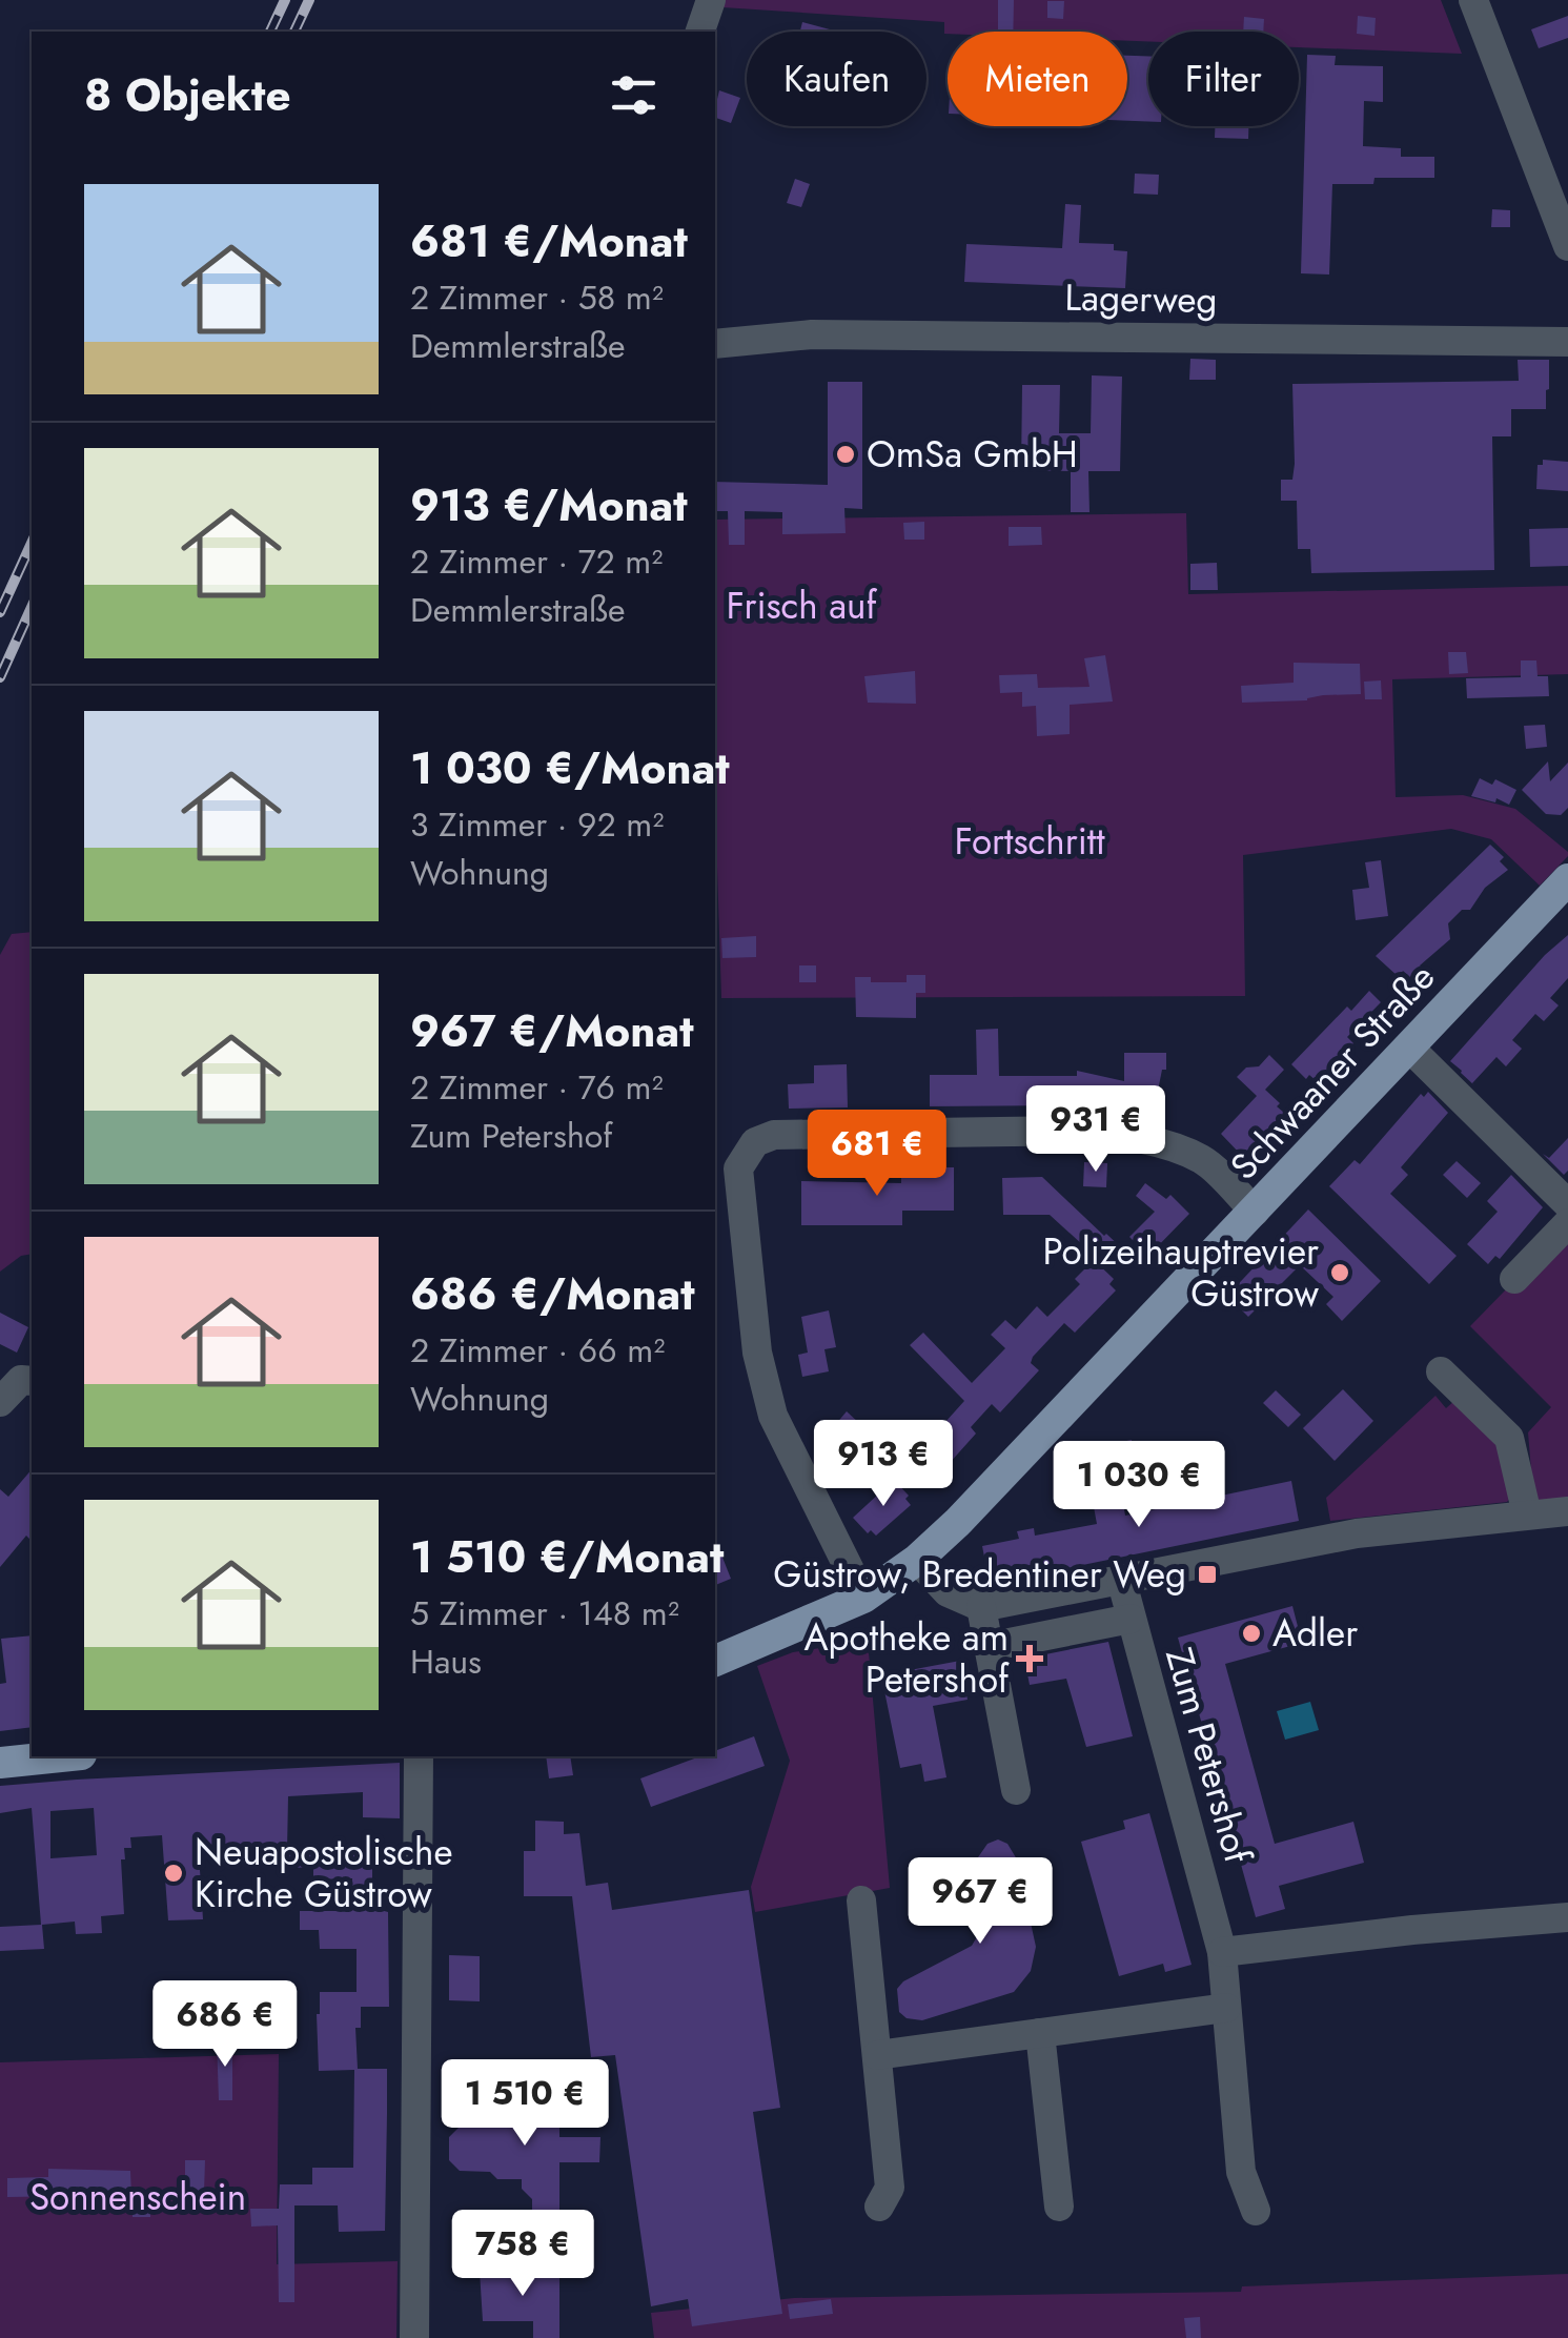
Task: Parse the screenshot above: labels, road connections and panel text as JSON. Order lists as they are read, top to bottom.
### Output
{
  "streets": {
    "main road": ["Schwaaner Straße"],
    "street": ["Lagerweg", "Zum Petershof"]
  },
  "parks": ["Frisch auf", "Fortschritt", "Sonnenschein"],
  "places": {
    "other": [
      "OmSa GmbH",
      "Polizeihauptrevier Güstrow",
      "Adler",
      "Neuapostolische Kirche Güstrow"
    ],
    "transit": ["Güstrow, Bredentiner Weg"],
    "health": ["Apotheke am Petershof"]
  },
  "page": {
    "chip": ["Kaufen", "Mieten", "Filter"],
    "heading": "8 Objekte",
    "list": [
      {
        "name": "681 €/Monat",
        "note": "2 Zimmer · 58 m² · Demmlerstraße"
      },
      {
        "name": "913 €/Monat",
        "note": "2 Zimmer · 72 m² · Demmlerstraße"
      },
      {
        "name": "1 030 €/Monat",
        "note": "3 Zimmer · 92 m² · Wohnung"
      },
      {
        "name": "967 €/Monat",
        "note": "2 Zimmer · 76 m² · Zum Petershof"
      },
      {
        "name": "686 €/Monat",
        "note": "2 Zimmer · 66 m² · Wohnung"
      },
      {
        "name": "1 510 €/Monat",
        "note": "5 Zimmer · 148 m² · Haus"
      }
    ],
    "price": [
      "931 €",
      "681 €",
      "913 €",
      "1 030 €",
      "967 €",
      "686 €",
      "1 510 €",
      "758 €"
    ]
  }
}
